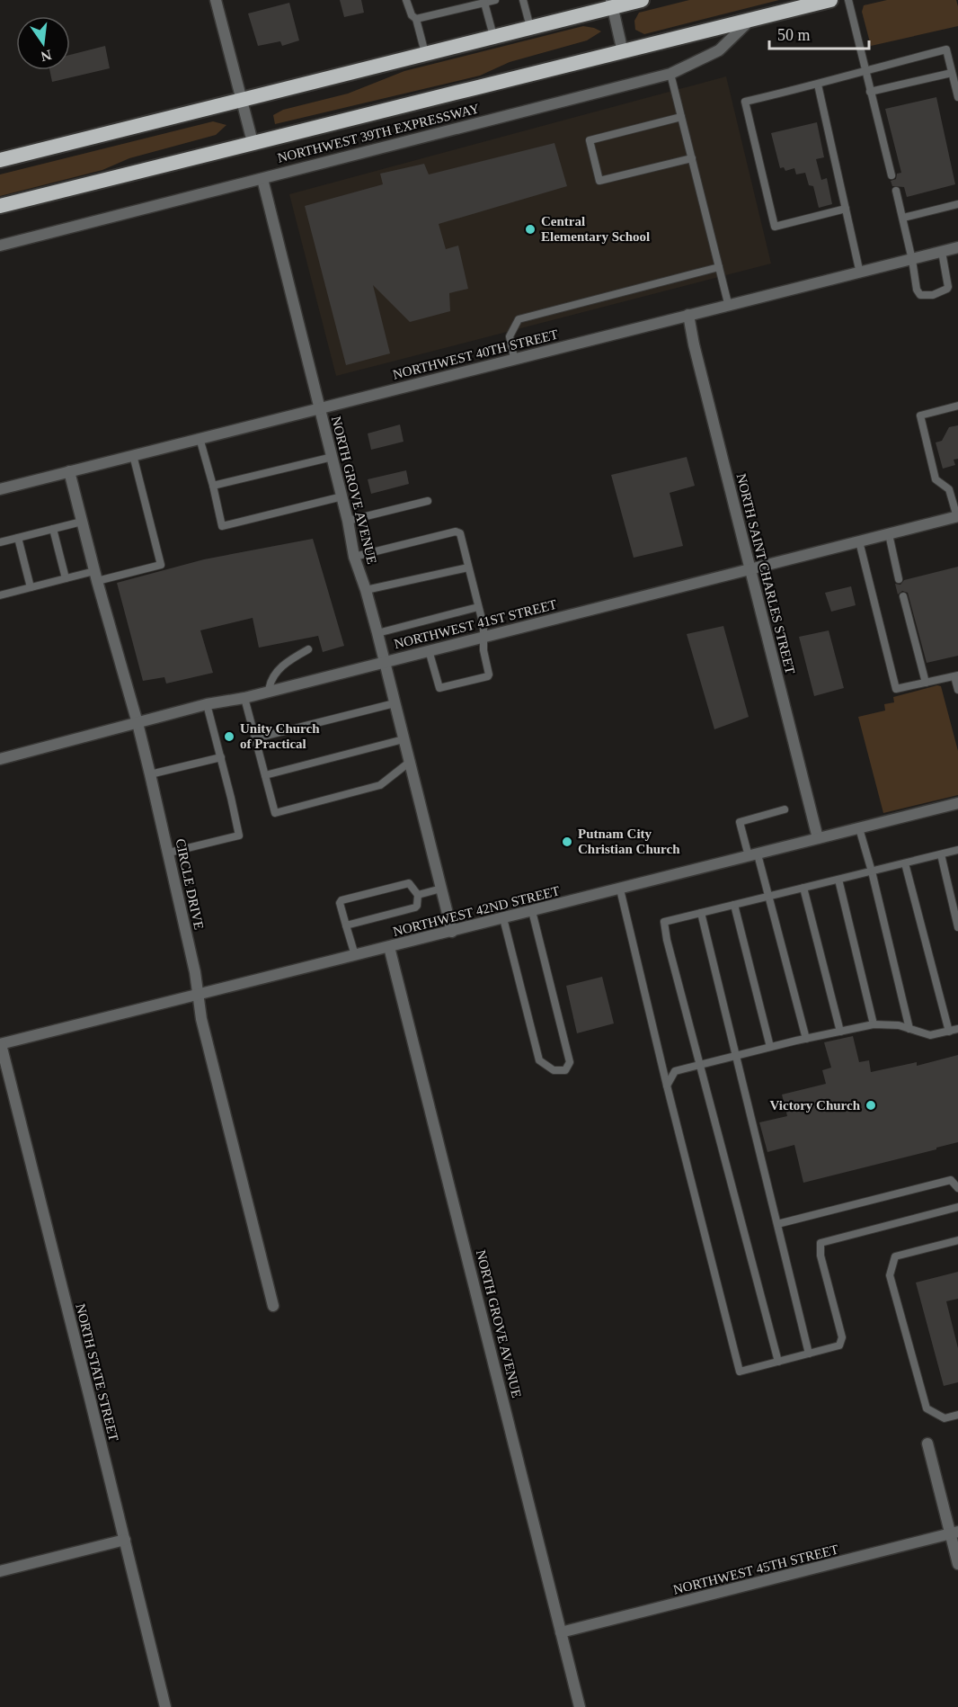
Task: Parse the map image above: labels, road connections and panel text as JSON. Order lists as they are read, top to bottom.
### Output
{
  "streets": {
    "highway": ["NORTHWEST 39TH EXPRESSWAY"],
    "street": [
      "NORTHWEST 40TH STREET",
      "NORTH GROVE AVENUE",
      "NORTH SAINT CHARLES STREET",
      "NORTHWEST 41ST STREET",
      "CIRCLE DRIVE",
      "NORTHWEST 42ND STREET",
      "NORTH STATE STREET",
      "NORTHWEST 45TH STREET"
    ]
  },
  "crossings": [
    ["NORTHWEST 39TH EXPRESSWAY", "NORTH GROVE AVENUE"],
    ["NORTHWEST 40TH STREET", "NORTH GROVE AVENUE"],
    ["NORTHWEST 40TH STREET", "NORTH SAINT CHARLES STREET"],
    ["NORTHWEST 40TH STREET", "CIRCLE DRIVE"],
    ["NORTH GROVE AVENUE", "NORTHWEST 41ST STREET"],
    ["NORTH GROVE AVENUE", "NORTHWEST 42ND STREET"],
    ["NORTH GROVE AVENUE", "NORTHWEST 45TH STREET"],
    ["NORTH SAINT CHARLES STREET", "NORTHWEST 41ST STREET"],
    ["NORTH SAINT CHARLES STREET", "NORTHWEST 42ND STREET"],
    ["NORTHWEST 41ST STREET", "CIRCLE DRIVE"],
    ["CIRCLE DRIVE", "NORTHWEST 42ND STREET"],
    ["NORTHWEST 42ND STREET", "NORTH STATE STREET"]
  ],
  "places": [
    "Central Elementary School",
    "Unity Church of Practical",
    "Putnam City Christian Church",
    "Victory Church"
  ],
  "scale_bar": "50 m",
  "north": "bottom"
}
